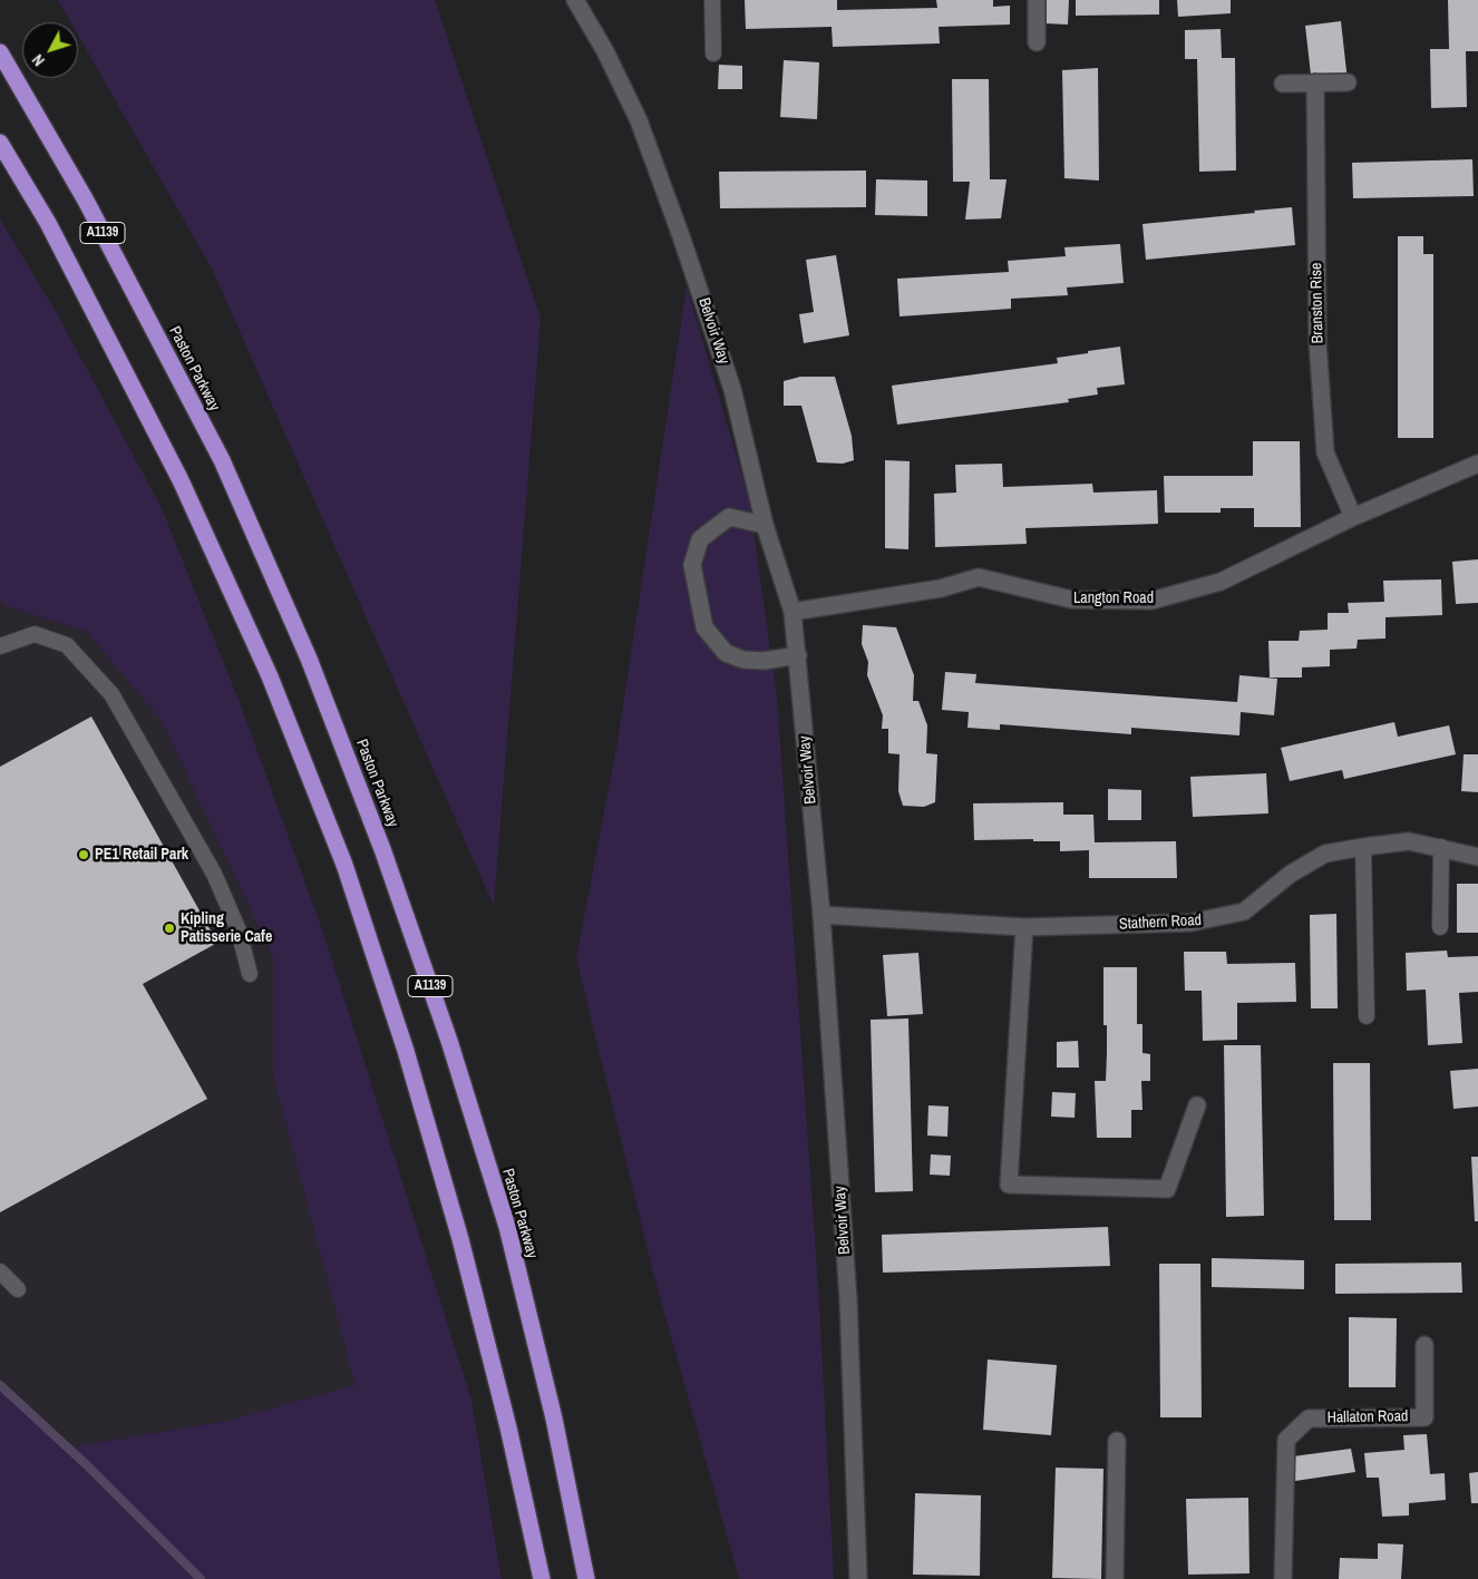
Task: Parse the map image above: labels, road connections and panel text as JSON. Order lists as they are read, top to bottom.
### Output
{
  "streets": {
    "highway": ["A1139", "Paston Parkway"],
    "street": [
      "Branston Rise",
      "Belvoir Way",
      "Langton Road",
      "Stathern Road",
      "Hallaton Road"
    ]
  },
  "crossings": [
    ["Branston Rise", "Langton Road"],
    ["Belvoir Way", "Langton Road"],
    ["Belvoir Way", "Stathern Road"]
  ],
  "places": ["PE1 Retail Park", "Kipling Patisserie Cafe"],
  "north": "bottom left"
}
